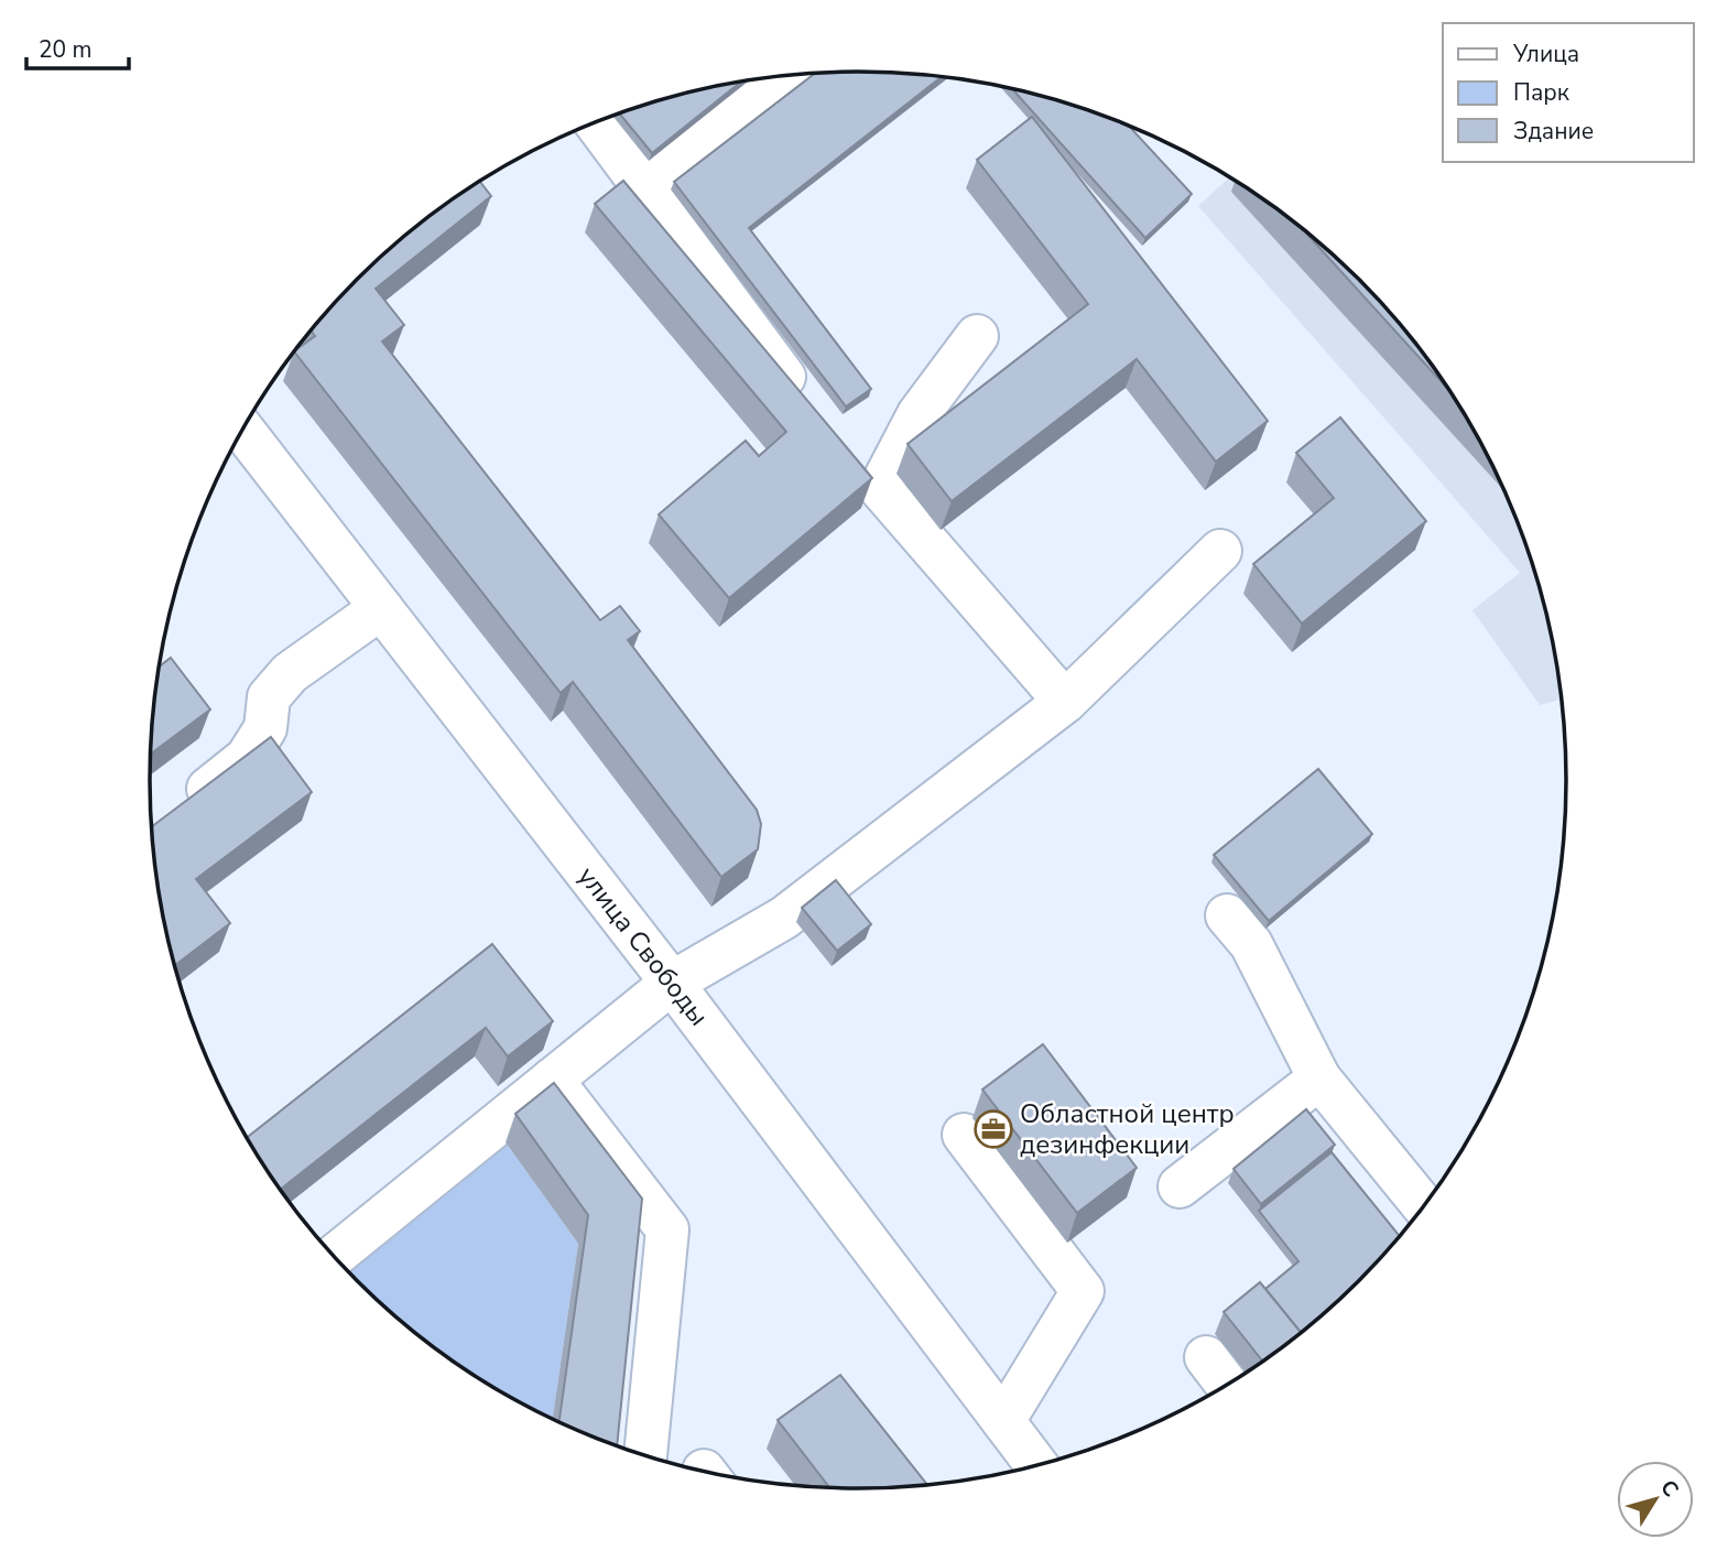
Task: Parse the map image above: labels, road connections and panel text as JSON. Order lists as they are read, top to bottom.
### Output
{
  "streets": {
    "street": ["улица Свободы"]
  },
  "places": {
    "office": ["Областной центр дезинфекции"]
  },
  "legend": ["Улица", "Парк", "Здание"],
  "scale_bar": "20 m",
  "north": "top right"
}
